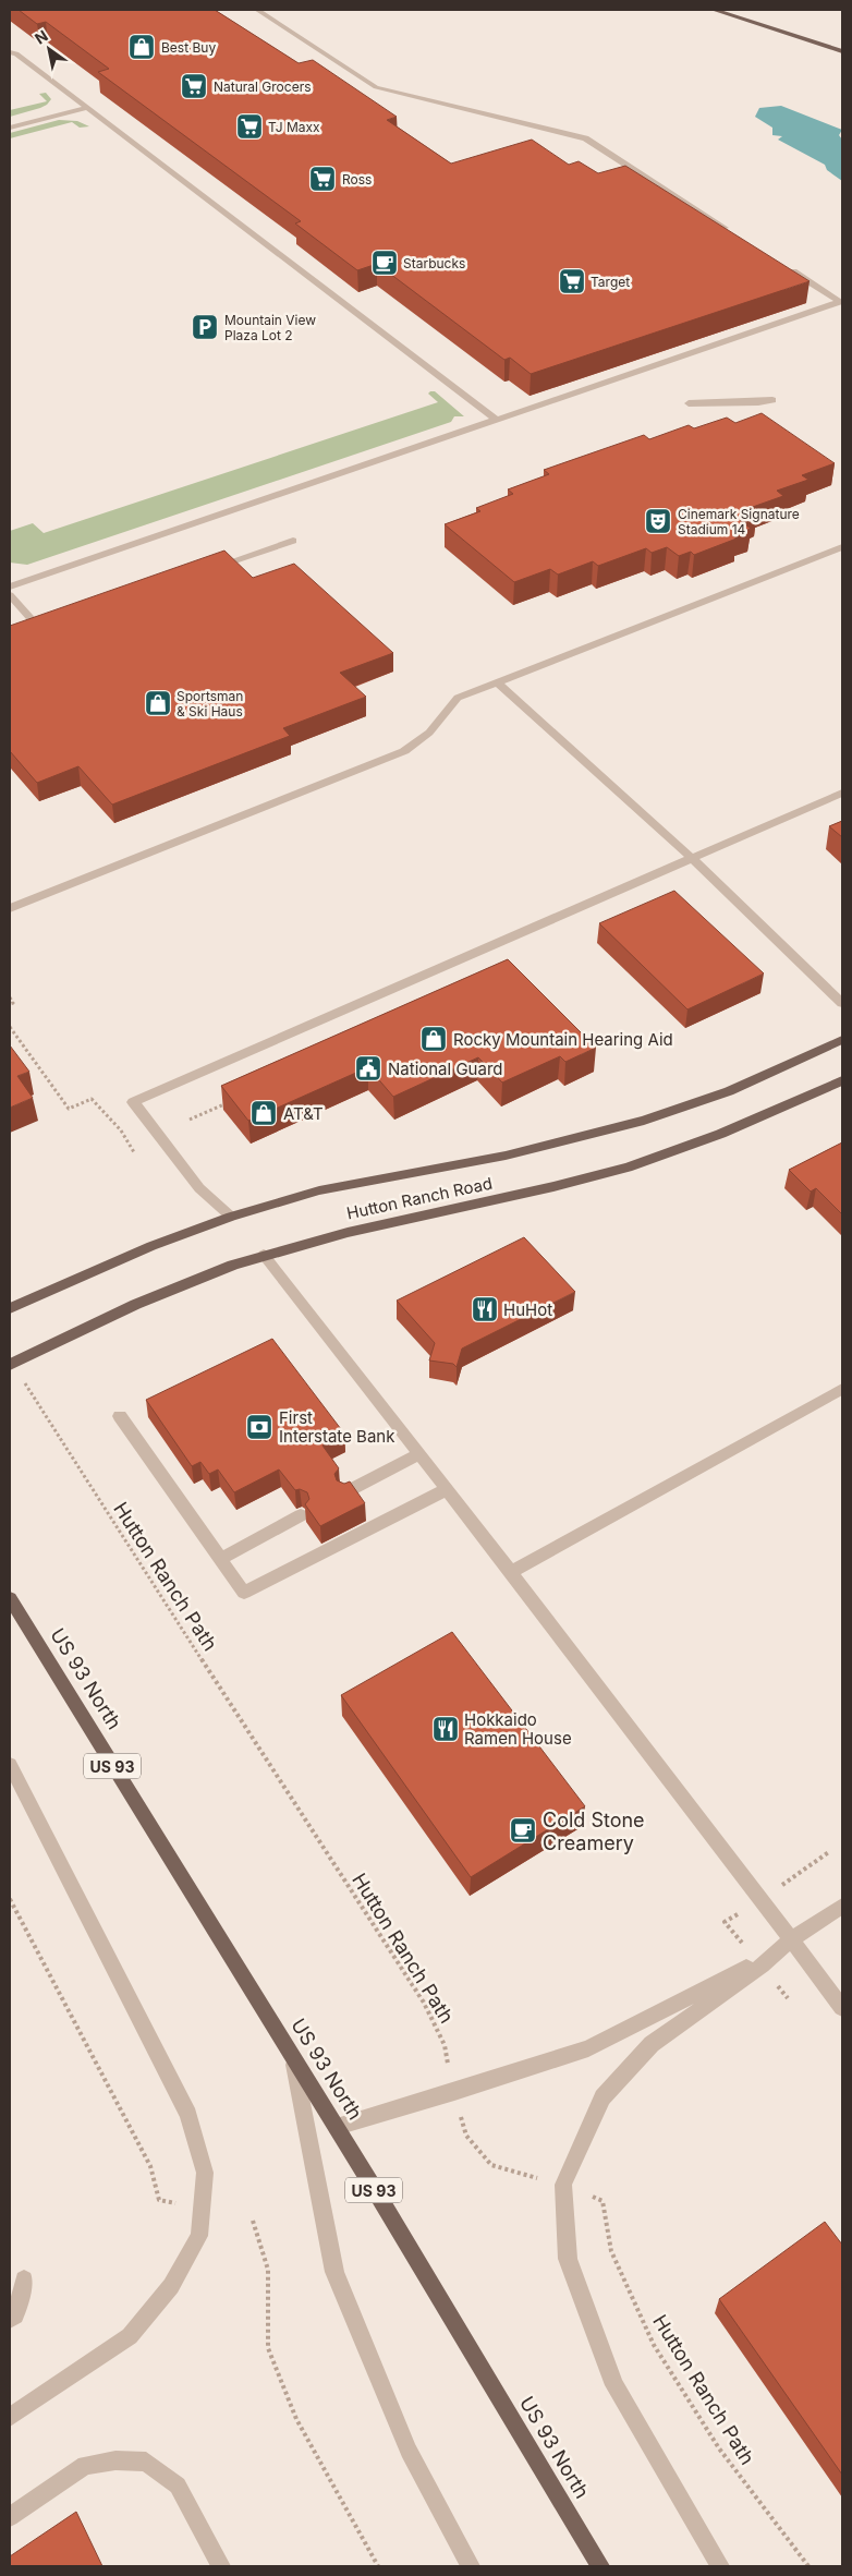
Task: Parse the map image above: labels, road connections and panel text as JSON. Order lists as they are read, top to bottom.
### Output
{
  "streets": {
    "main road": ["Hutton Ranch Road", "US 93 North", "US 93"],
    "path": ["Hutton Ranch Path"]
  },
  "crossings": [
    ["Hutton Ranch Road", "Hutton Ranch Path"]
  ],
  "places": {
    "shop": [
      "Best Buy",
      "Sportsman & Ski Haus",
      "Rocky Mountain Hearing Aid",
      "AT&T"
    ],
    "supermarket": [
      "Natural Grocers",
      "TJ Maxx",
      "Ross",
      "Target"
    ],
    "cafe": ["Starbucks", "Cold Stone Creamery"],
    "parking": ["Mountain View Plaza Lot 2"],
    "theatre": ["Cinemark Signature Stadium 14"],
    "public building": ["National Guard"],
    "restaurant": ["HuHot", "Hokkaido Ramen House"],
    "bank": ["First Interstate Bank"]
  },
  "north": "top left"
}
